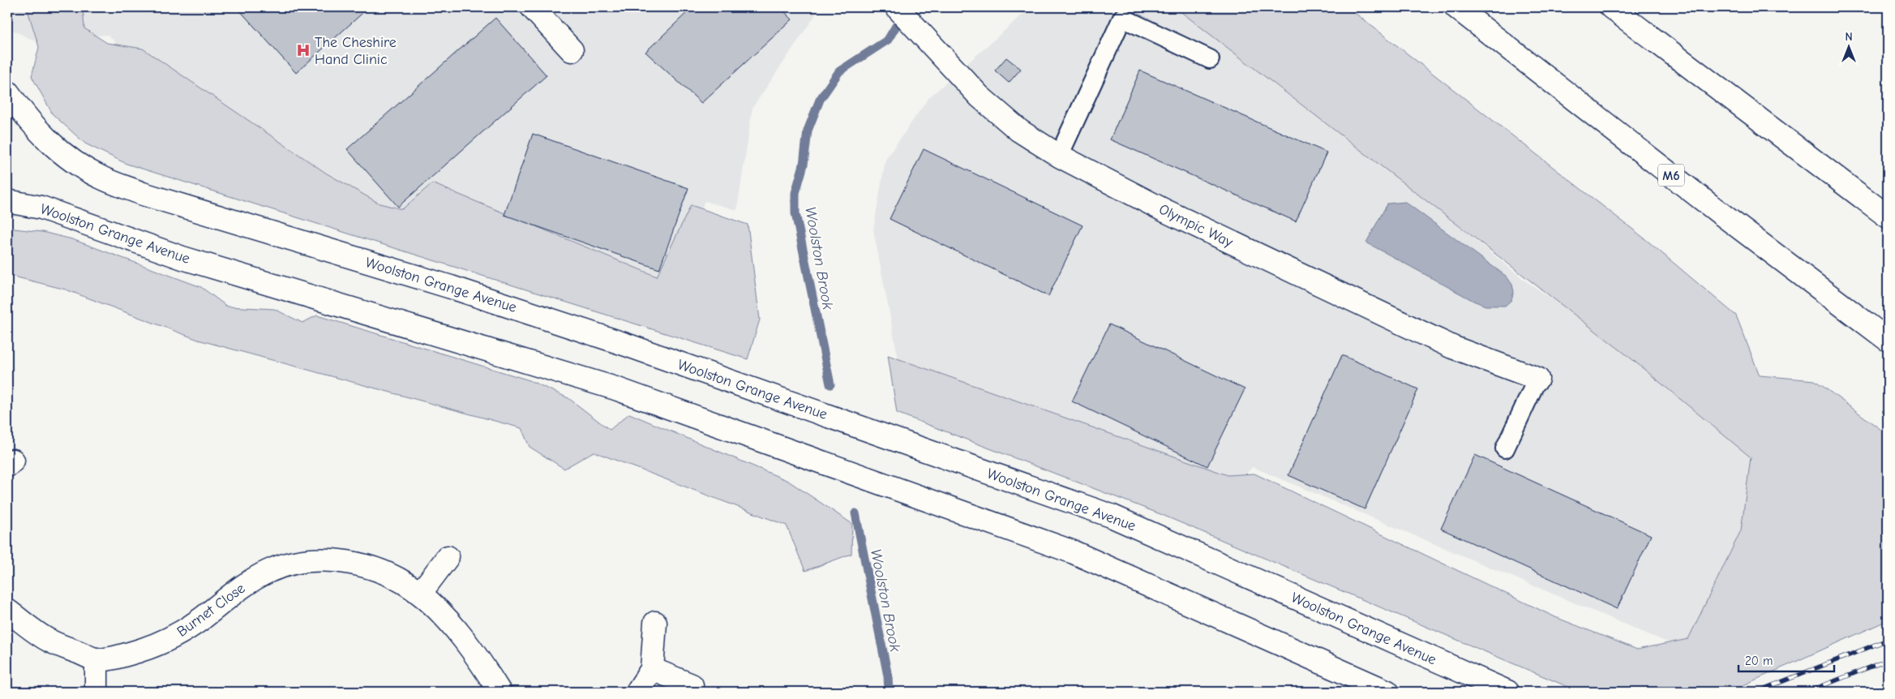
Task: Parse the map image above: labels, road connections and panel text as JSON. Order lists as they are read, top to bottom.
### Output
{
  "streets": {
    "main road": [
      "M6",
      "Olympic Way",
      "Woolston Grange Avenue",
      "Burnet Close"
    ]
  },
  "water": ["Woolston Brook"],
  "places": {
    "hospital": ["The Cheshire Hand Clinic"]
  },
  "scale_bar": "20 m",
  "north": "top"
}
